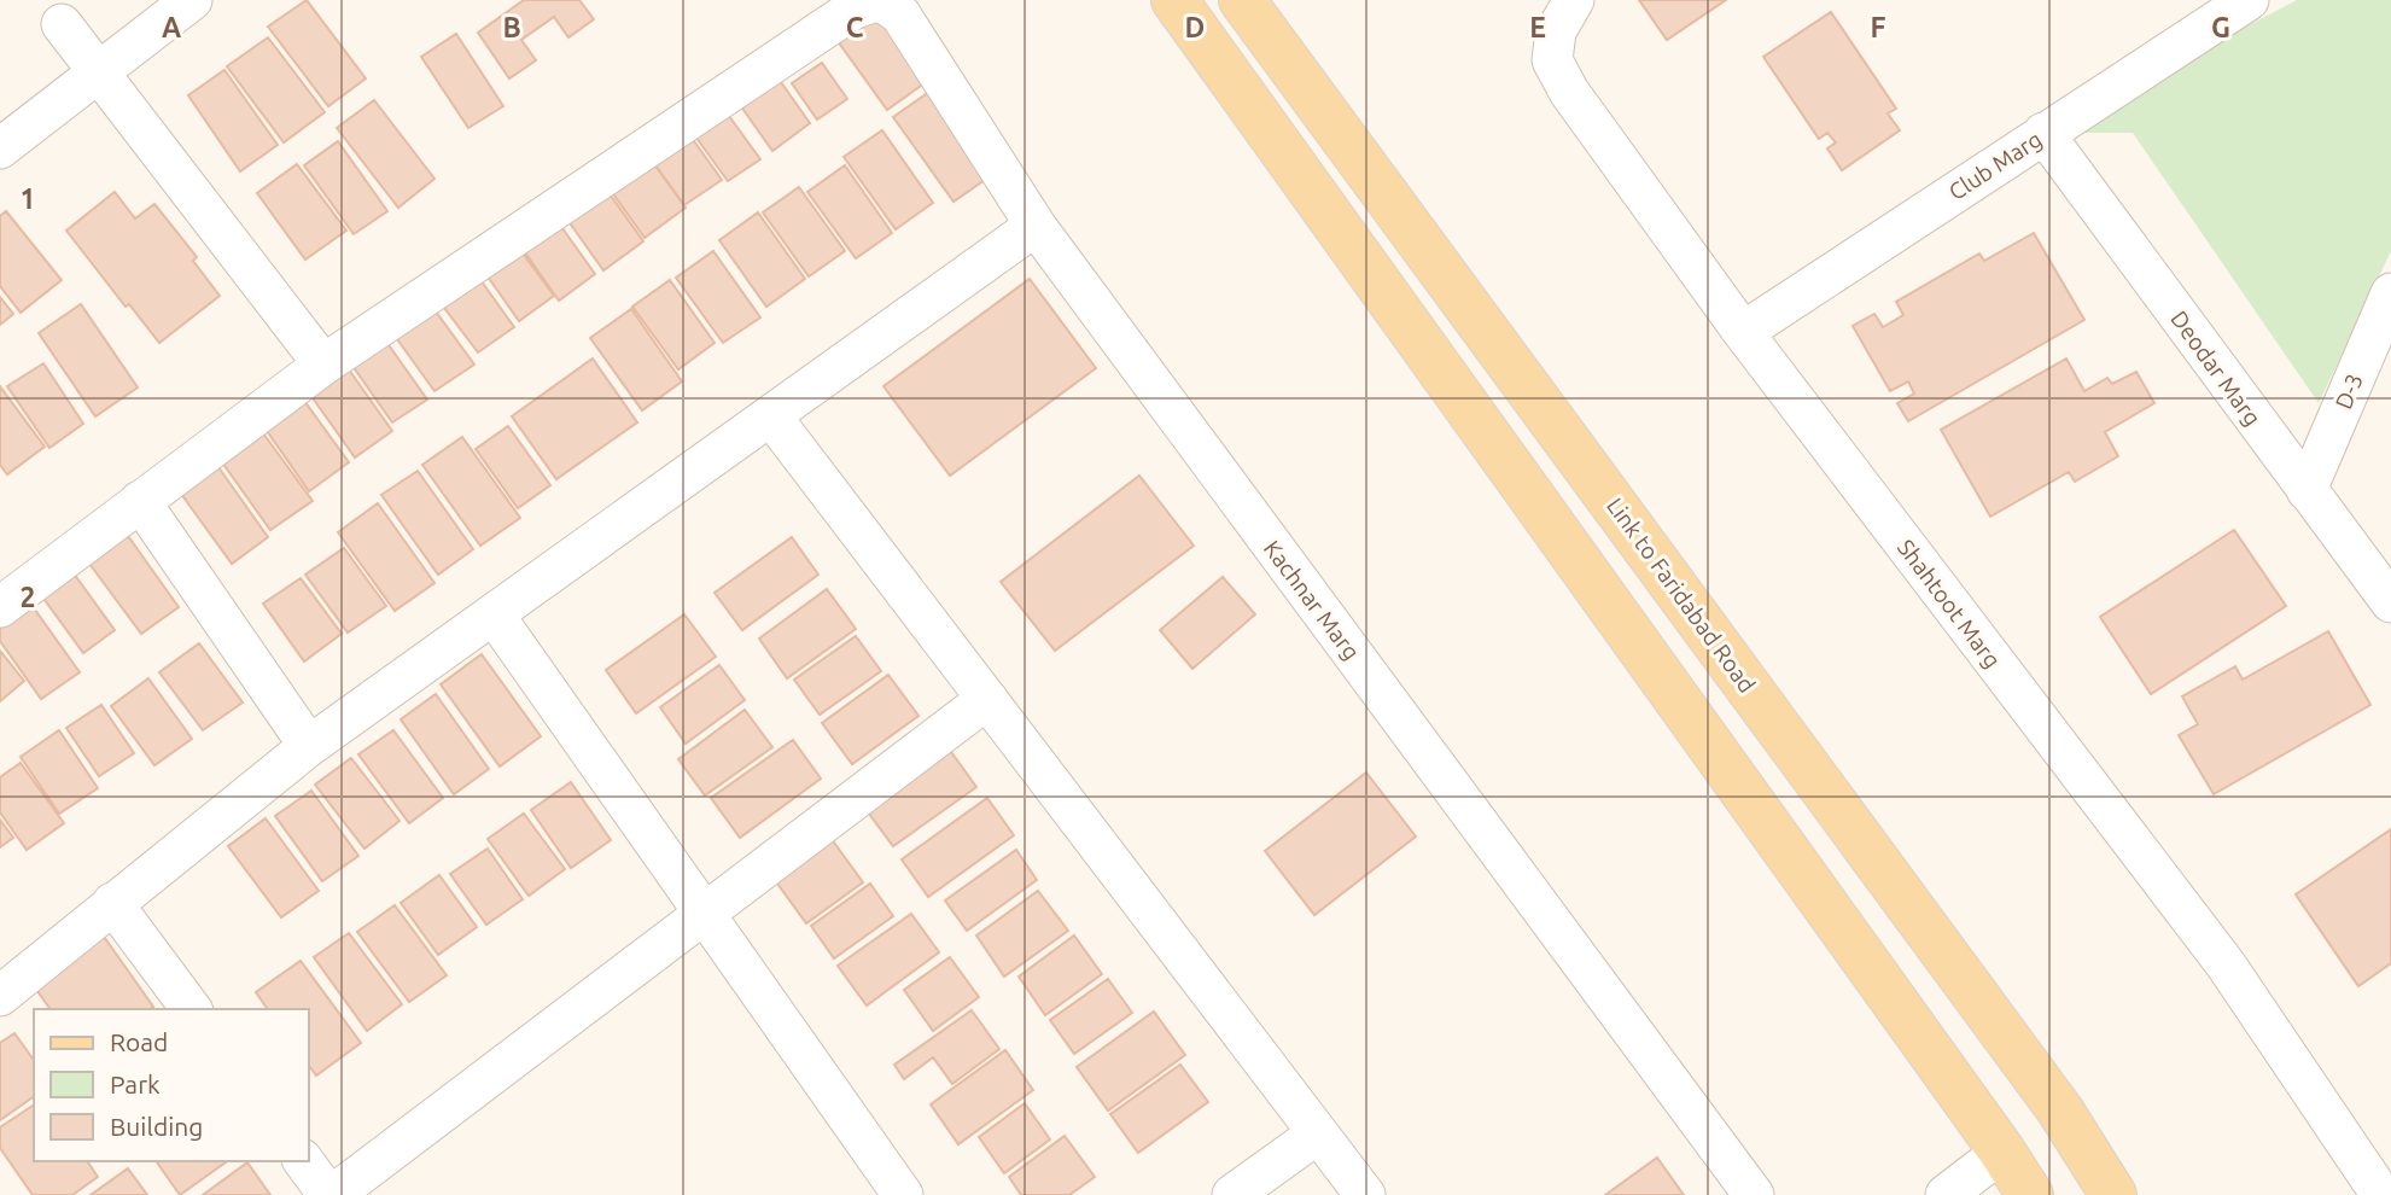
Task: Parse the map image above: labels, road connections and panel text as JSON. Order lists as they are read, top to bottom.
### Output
{
  "streets": {
    "main road": ["Link to Faridabad Road"],
    "street": [
      "Club Marg",
      "Deodar Marg",
      "D-3",
      "Kachnar Marg",
      "Shahtoot Marg"
    ]
  },
  "crossings": [
    ["Club Marg", "Deodar Marg"],
    ["Club Marg", "Shahtoot Marg"],
    ["Deodar Marg", "D-3"]
  ],
  "legend": ["Road", "Park", "Building"],
  "grid": {
    "columns": [
      "A",
      "B",
      "C",
      "D",
      "E",
      "F",
      "G"
    ],
    "rows": ["1", "2"]
  }
}
